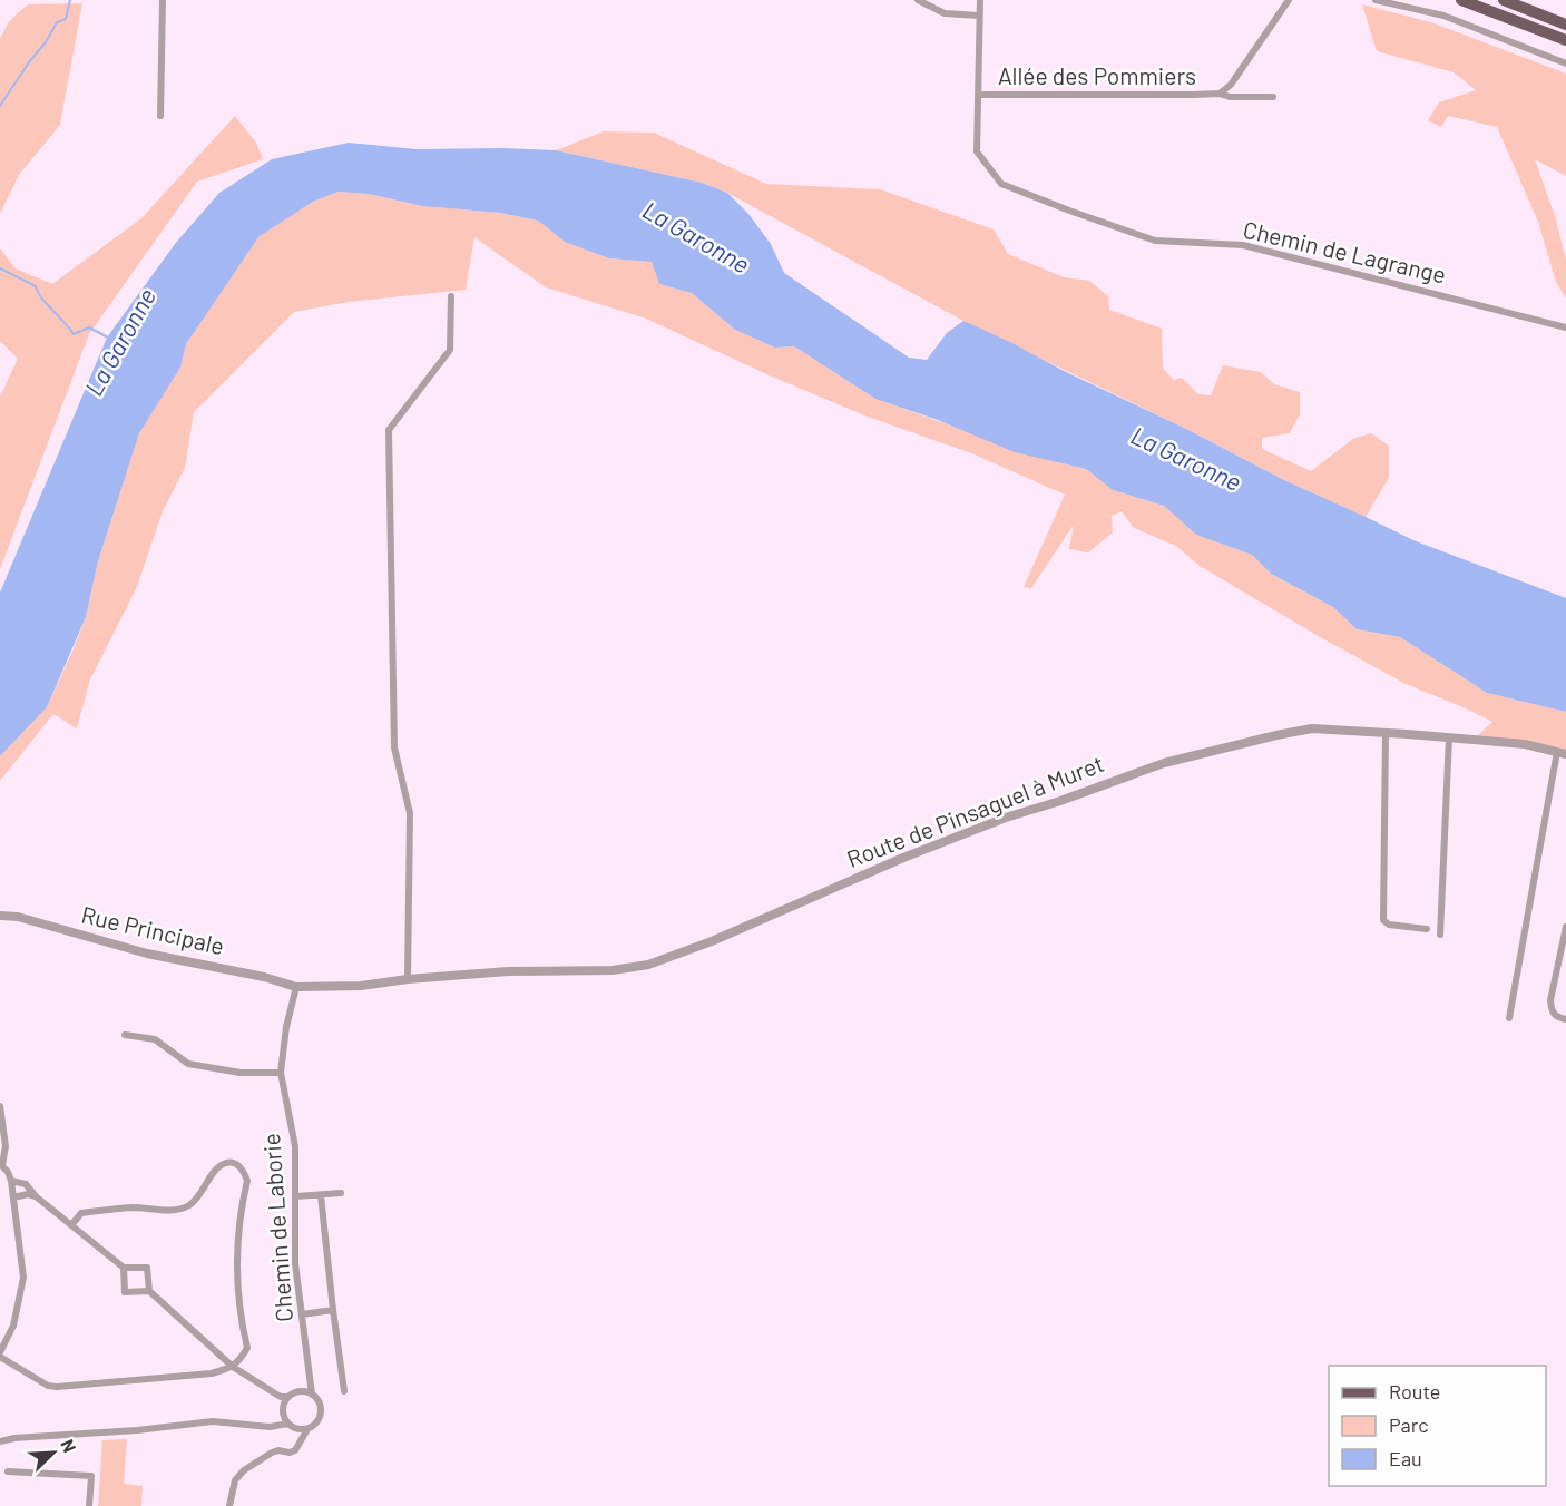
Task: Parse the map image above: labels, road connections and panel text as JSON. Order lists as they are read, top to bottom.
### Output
{
  "streets": {
    "street": [
      "Allée des Pommiers",
      "Chemin de Lagrange",
      "Route de Pinsaguel à Muret",
      "Rue Principale",
      "Chemin de Laborie"
    ]
  },
  "crossings": [
    ["Allée des Pommiers", "Chemin de Lagrange"],
    ["Route de Pinsaguel à Muret", "Rue Principale"],
    ["Route de Pinsaguel à Muret", "Chemin de Laborie"],
    ["Rue Principale", "Chemin de Laborie"]
  ],
  "water": ["La Garonne"],
  "legend": ["Route", "Parc", "Eau"],
  "north": "top right"
}
